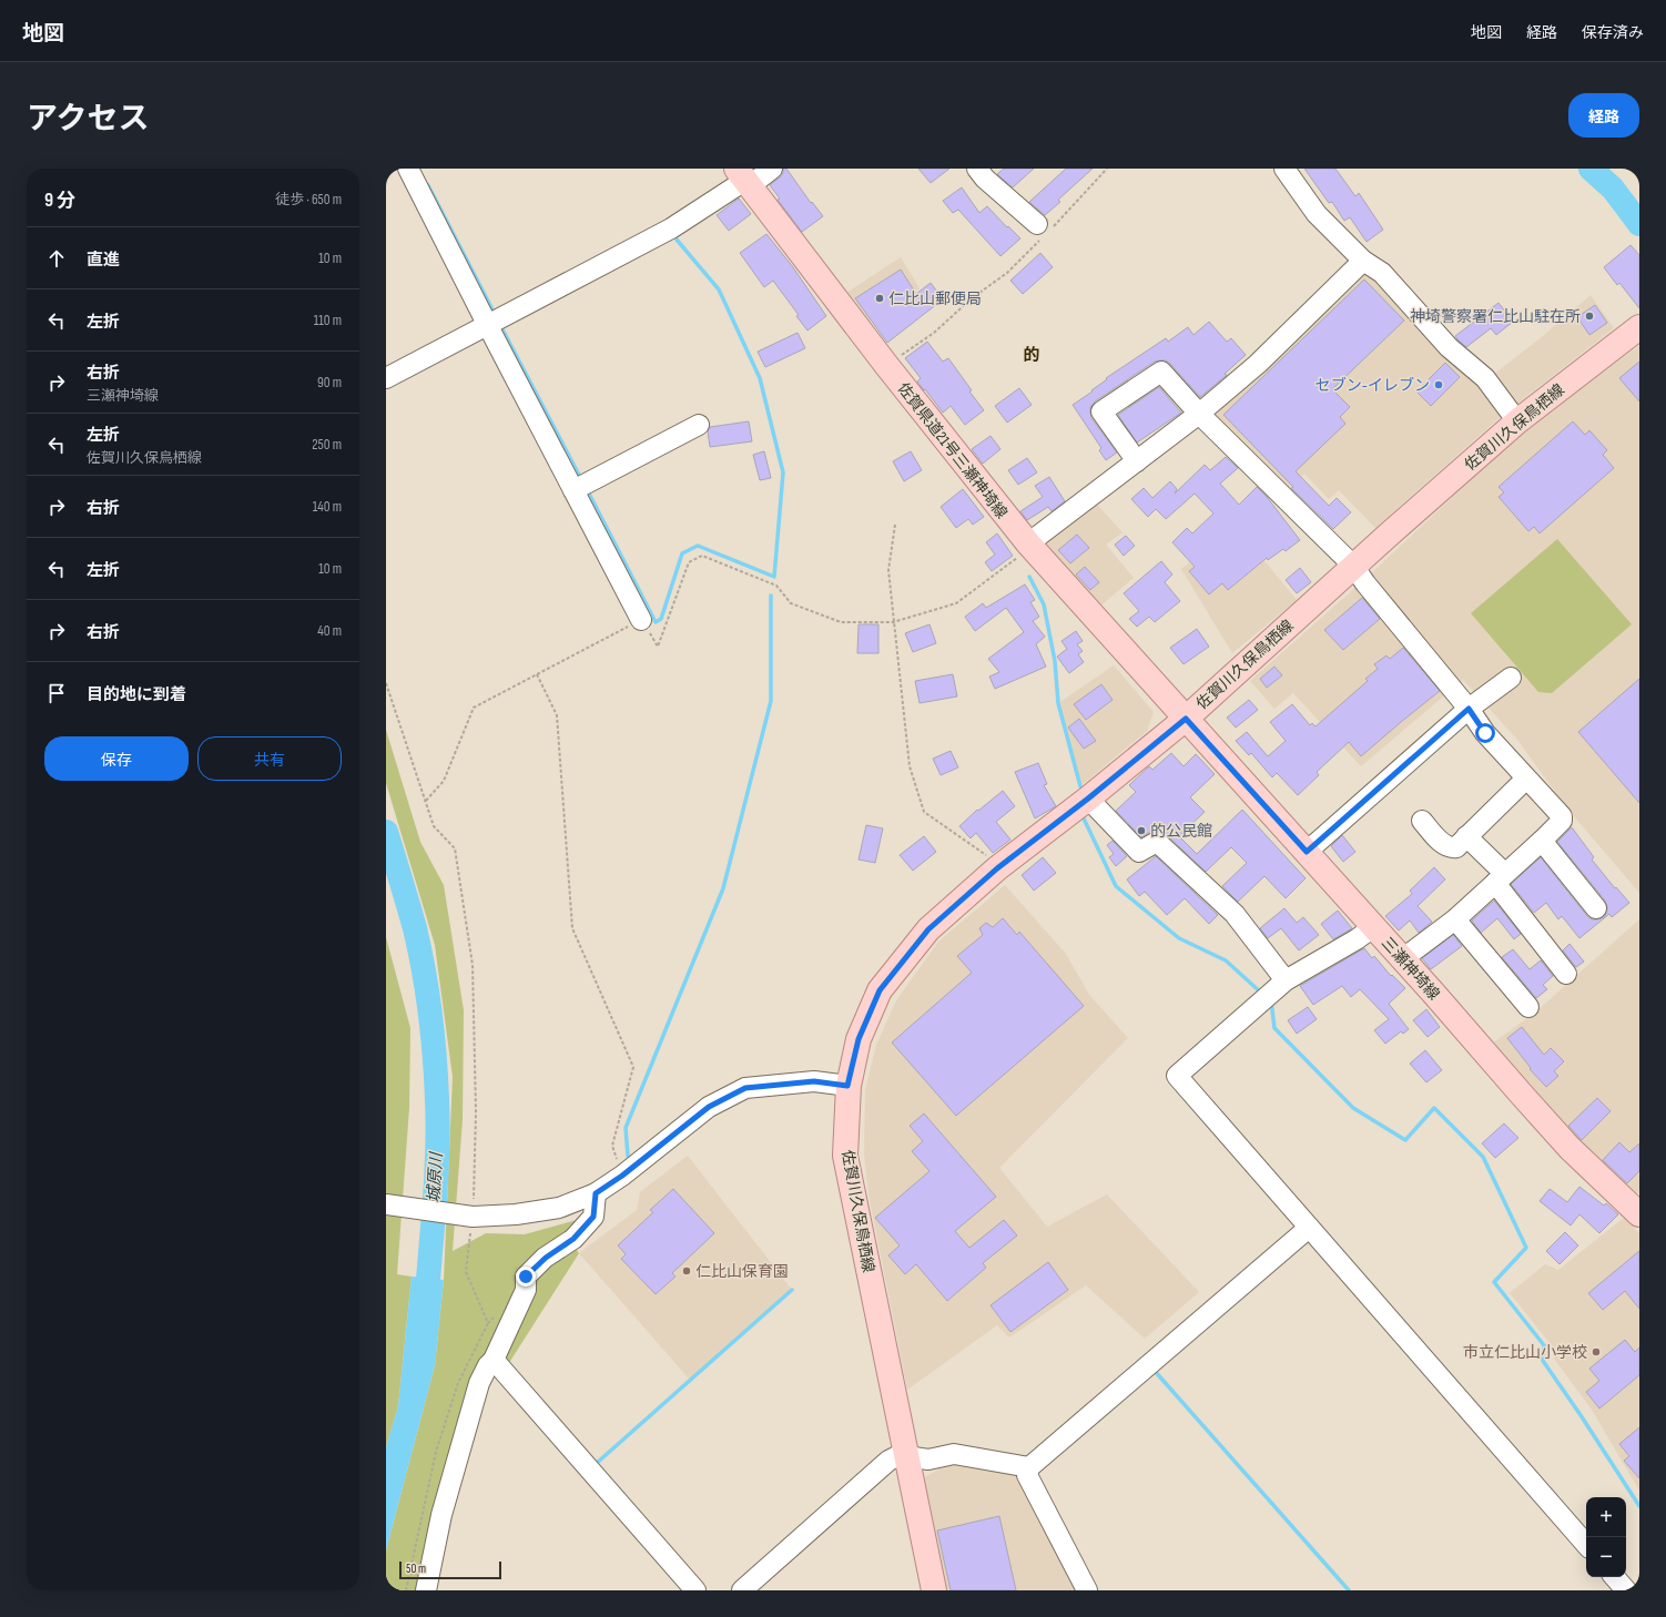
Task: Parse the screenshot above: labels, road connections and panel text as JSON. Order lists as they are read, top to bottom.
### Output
{
  "streets": {
    "main road": ["佐賀川久保鳥栖線", "佐賀県道21号三瀬神埼線", "三瀬神埼線"]
  },
  "crossings": [
    ["佐賀川久保鳥栖線", "佐賀県道21号三瀬神埼線"],
    ["佐賀川久保鳥栖線", "三瀬神埼線"],
    ["佐賀県道21号三瀬神埼線", "三瀬神埼線"]
  ],
  "districts": ["的"],
  "water": ["城原川"],
  "places": [
    "仁比山郵便局",
    "神埼警察署仁比山駐在所",
    "セブン-イレブン",
    "的公民館",
    "仁比山保育園",
    "市立仁比山小学校"
  ],
  "scale_bar": "50 m",
  "page": {
    "header": "地図",
    "nav": ["地図", "経路", "保存済み"],
    "title": "アクセス",
    "buttons": [
      "経路",
      ["保存", "共有"]
    ],
    "heading": ["9 分", "徒歩 · 650 m"],
    "list": [
      ["直進", "10 m"],
      ["左折", "110 m"],
      ["右折", "三瀬神埼線", "90 m"],
      ["左折", "佐賀川久保鳥栖線", "250 m"],
      ["右折", "140 m"],
      ["左折", "10 m"],
      ["右折", "40 m"],
      "目的地に到着"
    ],
    "map_buttons": ["+", "−"],
    "scale": "50 m"
  }
}
